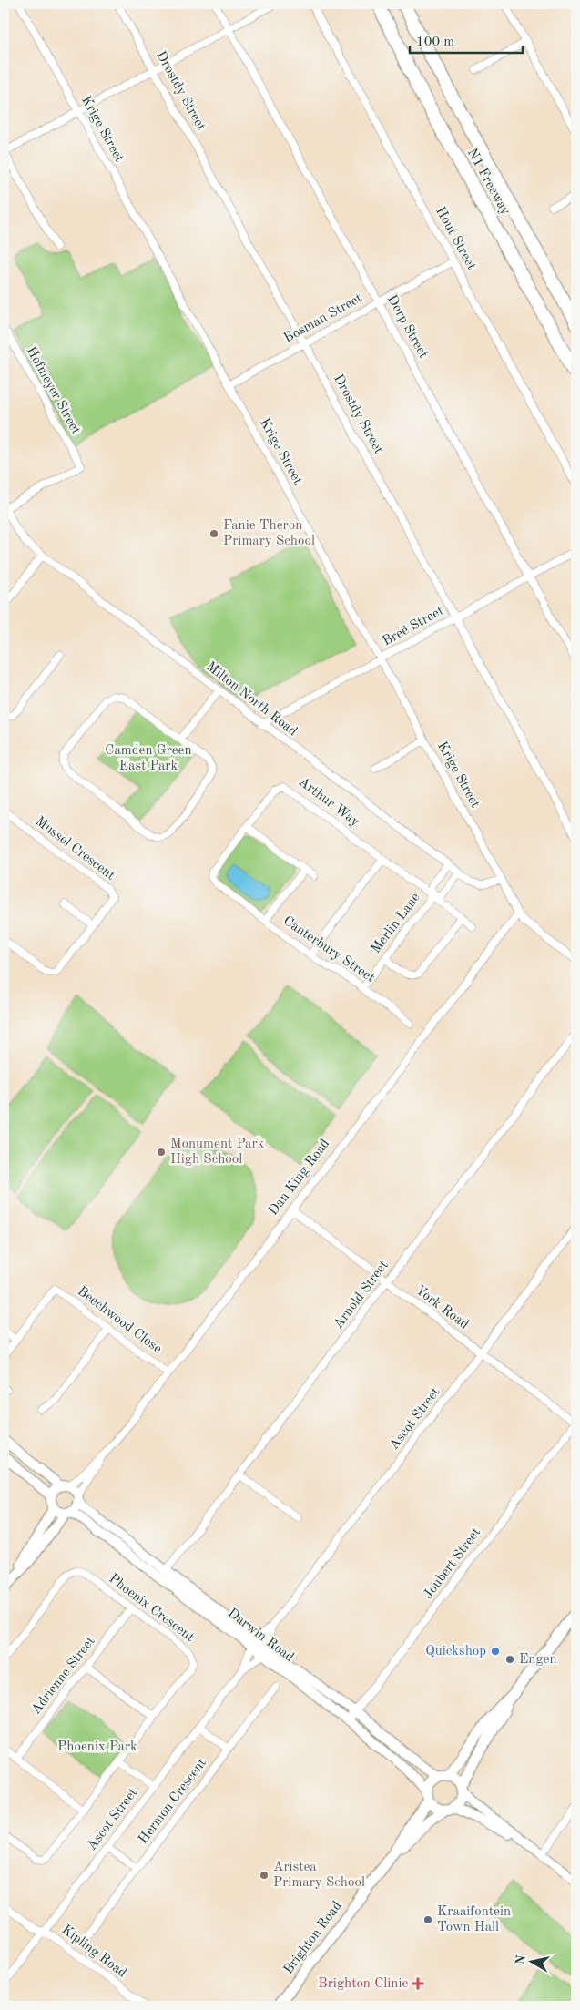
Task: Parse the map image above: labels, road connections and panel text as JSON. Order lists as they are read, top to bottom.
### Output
{
  "streets": {
    "highway": ["N1 Freeway"],
    "main road": ["Brighton Road"],
    "street": [
      "Drostdy Street",
      "Krige Street",
      "Hout Street",
      "Bosman Street",
      "Dorp Street",
      "Hofmeyer Street",
      "Breë Street",
      "Milton North Road",
      "Arthur Way",
      "Mussel Crescent",
      "Merlin Lane",
      "Canterbury Street",
      "Dan King Road",
      "Arnold Street",
      "York Road",
      "Beechwood Close",
      "Ascot Street",
      "Joubert Street",
      "Phoenix Crescent",
      "Darwin Road",
      "Adrienne Street",
      "Hermon Crescent",
      "Kipling Road"
    ]
  },
  "crossings": [
    ["Drostdy Street", "Bosman Street"],
    ["Drostdy Street", "Breë Street"],
    ["Krige Street", "Bosman Street"],
    ["Krige Street", "Breë Street"],
    ["Krige Street", "Milton North Road"],
    ["Krige Street", "Dan King Road"],
    ["Hout Street", "Bosman Street"],
    ["Bosman Street", "Dorp Street"],
    ["Dorp Street", "Breë Street"],
    ["Hofmeyer Street", "Milton North Road"],
    ["Breë Street", "Milton North Road"],
    ["Milton North Road", "Merlin Lane"],
    ["Arthur Way", "Merlin Lane"],
    ["Arthur Way", "Canterbury Street"],
    ["Merlin Lane", "Canterbury Street"],
    ["Dan King Road", "York Road"],
    ["Dan King Road", "Beechwood Close"],
    ["Dan King Road", "Darwin Road"],
    ["Arnold Street", "York Road"],
    ["Arnold Street", "Darwin Road"],
    ["York Road", "Ascot Street"],
    ["York Road", "Joubert Street"],
    ["Ascot Street", "Darwin Road"],
    ["Ascot Street", "Kipling Road"],
    ["Joubert Street", "Darwin Road"],
    ["Phoenix Crescent", "Adrienne Street"],
    ["Darwin Road", "Brighton Road"]
  ],
  "parks": ["Camden Green East Park", "Phoenix Park"],
  "places": {
    "other": [
      "Fanie Theron Primary School",
      "Monument Park High School",
      "Quickshop",
      "Engen",
      "Aristea Primary School",
      "Kraaifontein Town Hall"
    ],
    "health": ["Brighton Clinic"]
  },
  "scale_bar": "100 m",
  "north": "left"
}
